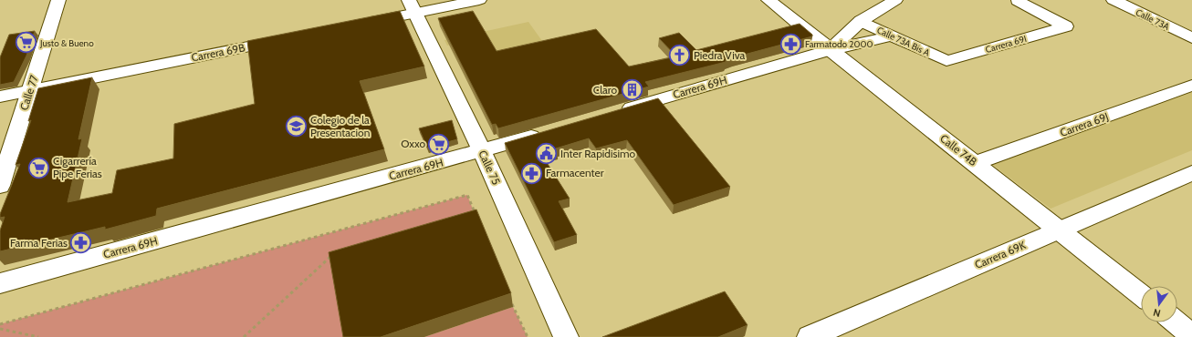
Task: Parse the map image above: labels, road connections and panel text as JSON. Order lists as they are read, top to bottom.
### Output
{
  "streets": {
    "street": [
      "Calle 73A",
      "Calle 73A Bis A",
      "Carrera 69I",
      "Carrera 69B",
      "Carrera 69H",
      "Calle 77",
      "Carrera 69J",
      "Calle 74B",
      "Calle 75",
      "Carrera 69K"
    ]
  },
  "crossings": [
    ["Calle 73A Bis A", "Carrera 69I"],
    ["Carrera 69B", "Calle 77"],
    ["Carrera 69H", "Calle 74B"],
    ["Carrera 69H", "Calle 75"],
    ["Carrera 69J", "Calle 74B"],
    ["Calle 74B", "Carrera 69K"]
  ],
  "places": {
    "supermarket": ["Justo & Bueno", "Oxxo", "Cigarrería Pipe Ferias"],
    "pharmacy": ["Farmatodo 2000", "Farmacenter", "Farma Ferias"],
    "church": ["Piedra Viva"],
    "building": ["Claro"],
    "school or university": ["Colegio de la Presentacion"],
    "public building": ["Inter Rapidisimo"]
  },
  "north": "bottom"
}
